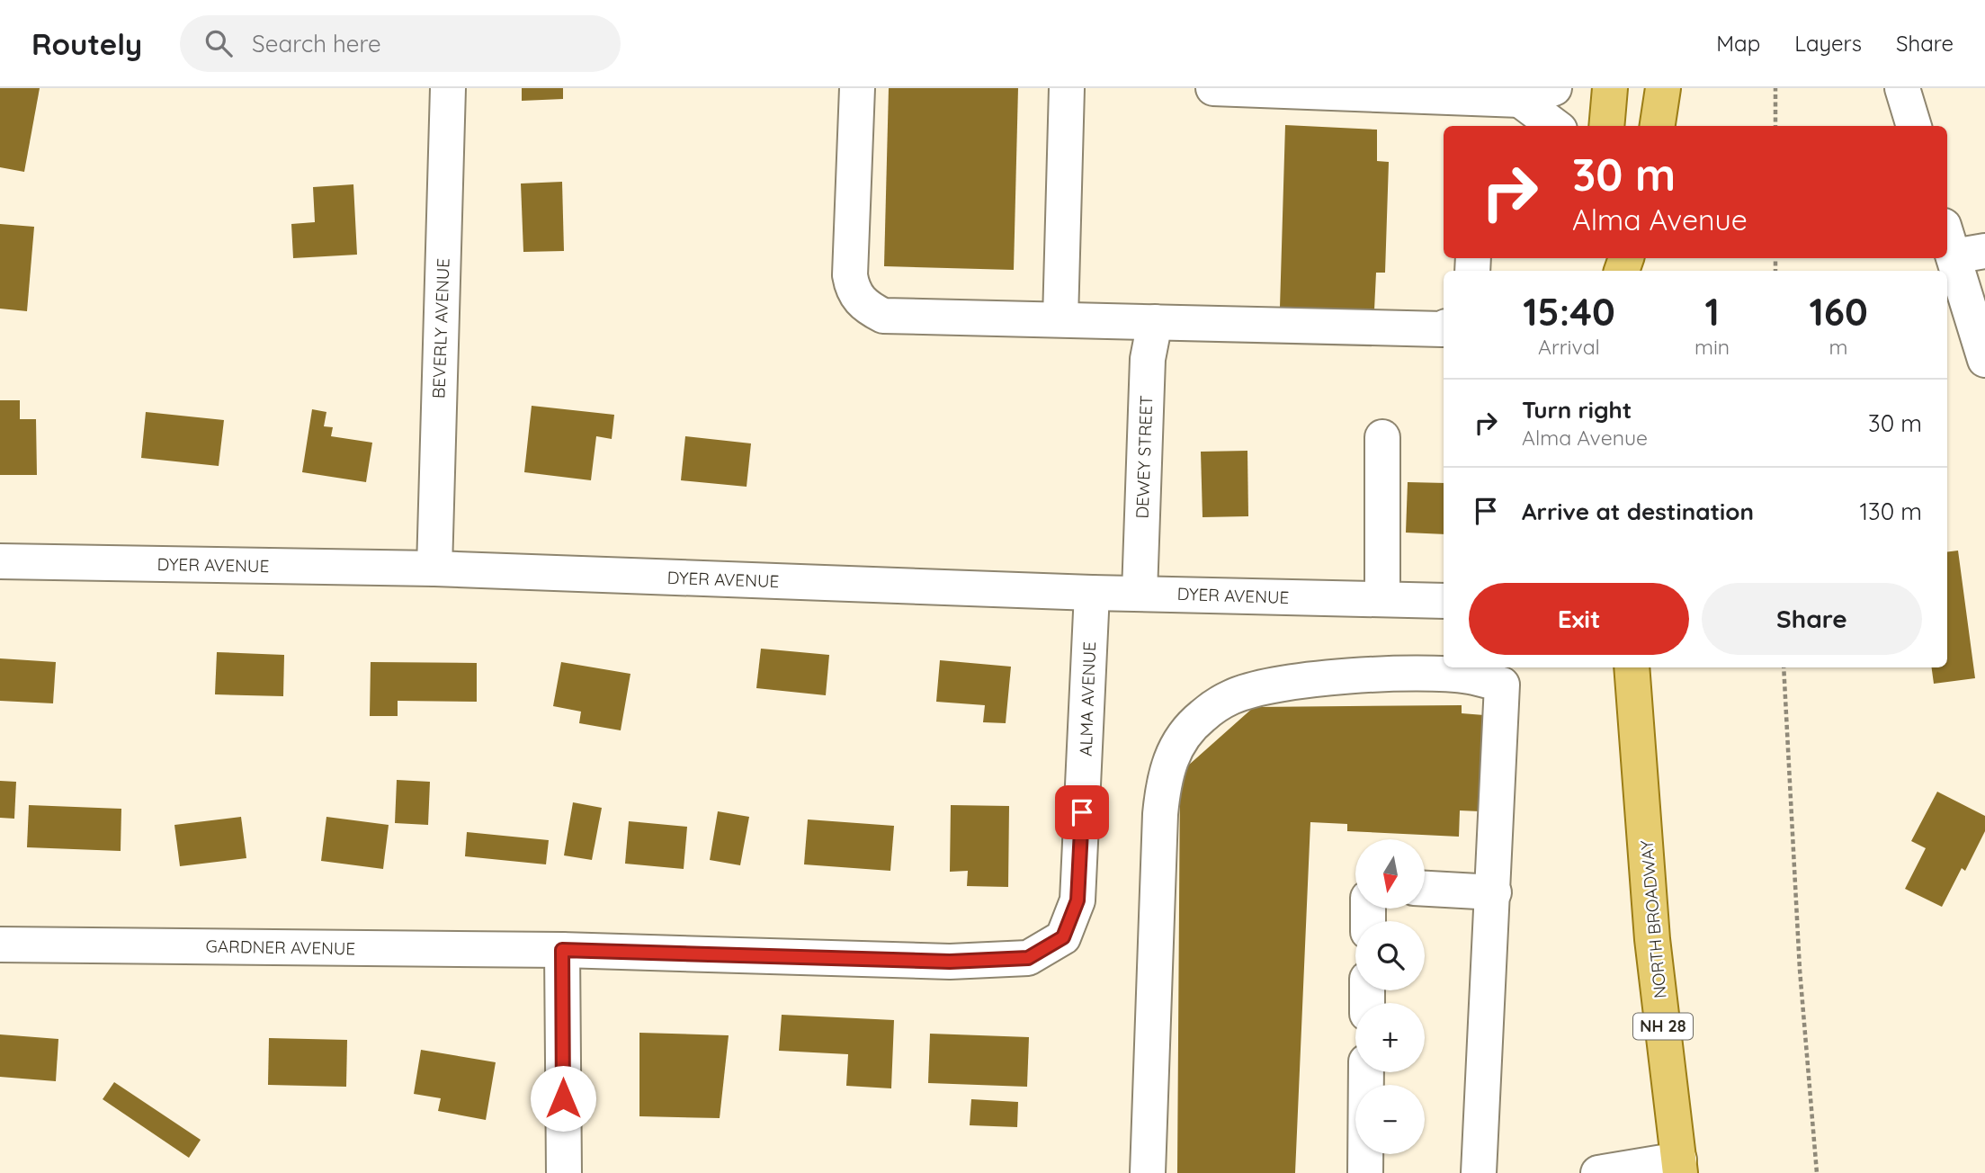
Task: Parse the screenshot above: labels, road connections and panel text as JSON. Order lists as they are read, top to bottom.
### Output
{
  "streets": {
    "main road": ["NORTH BROADWAY", "NH 28"],
    "street": [
      "BEVERLY AVENUE",
      "DEWEY STREET",
      "DYER AVENUE",
      "ALMA AVENUE",
      "GARDNER AVENUE"
    ]
  },
  "crossings": [
    ["BEVERLY AVENUE", "DYER AVENUE"],
    ["DEWEY STREET", "DYER AVENUE"],
    ["DYER AVENUE", "ALMA AVENUE"],
    ["ALMA AVENUE", "GARDNER AVENUE"]
  ],
  "north": "bottom",
  "page": {
    "header": "Routely",
    "search": "Search here",
    "nav": ["Map", "Layers", "Share"],
    "turn": ["30 m", "Alma Avenue"],
    "eta": [
      "15:40",
      "Arrival",
      "1",
      "min",
      "160",
      "m"
    ],
    "list": [
      {
        "name": "Turn right",
        "note": "Alma Avenue",
        "value": "30 m"
      },
      {
        "name": "Arrive at destination",
        "value": "130 m"
      }
    ],
    "buttons": ["Exit", "Share"],
    "map_buttons": ["+", "−"]
  }
}
